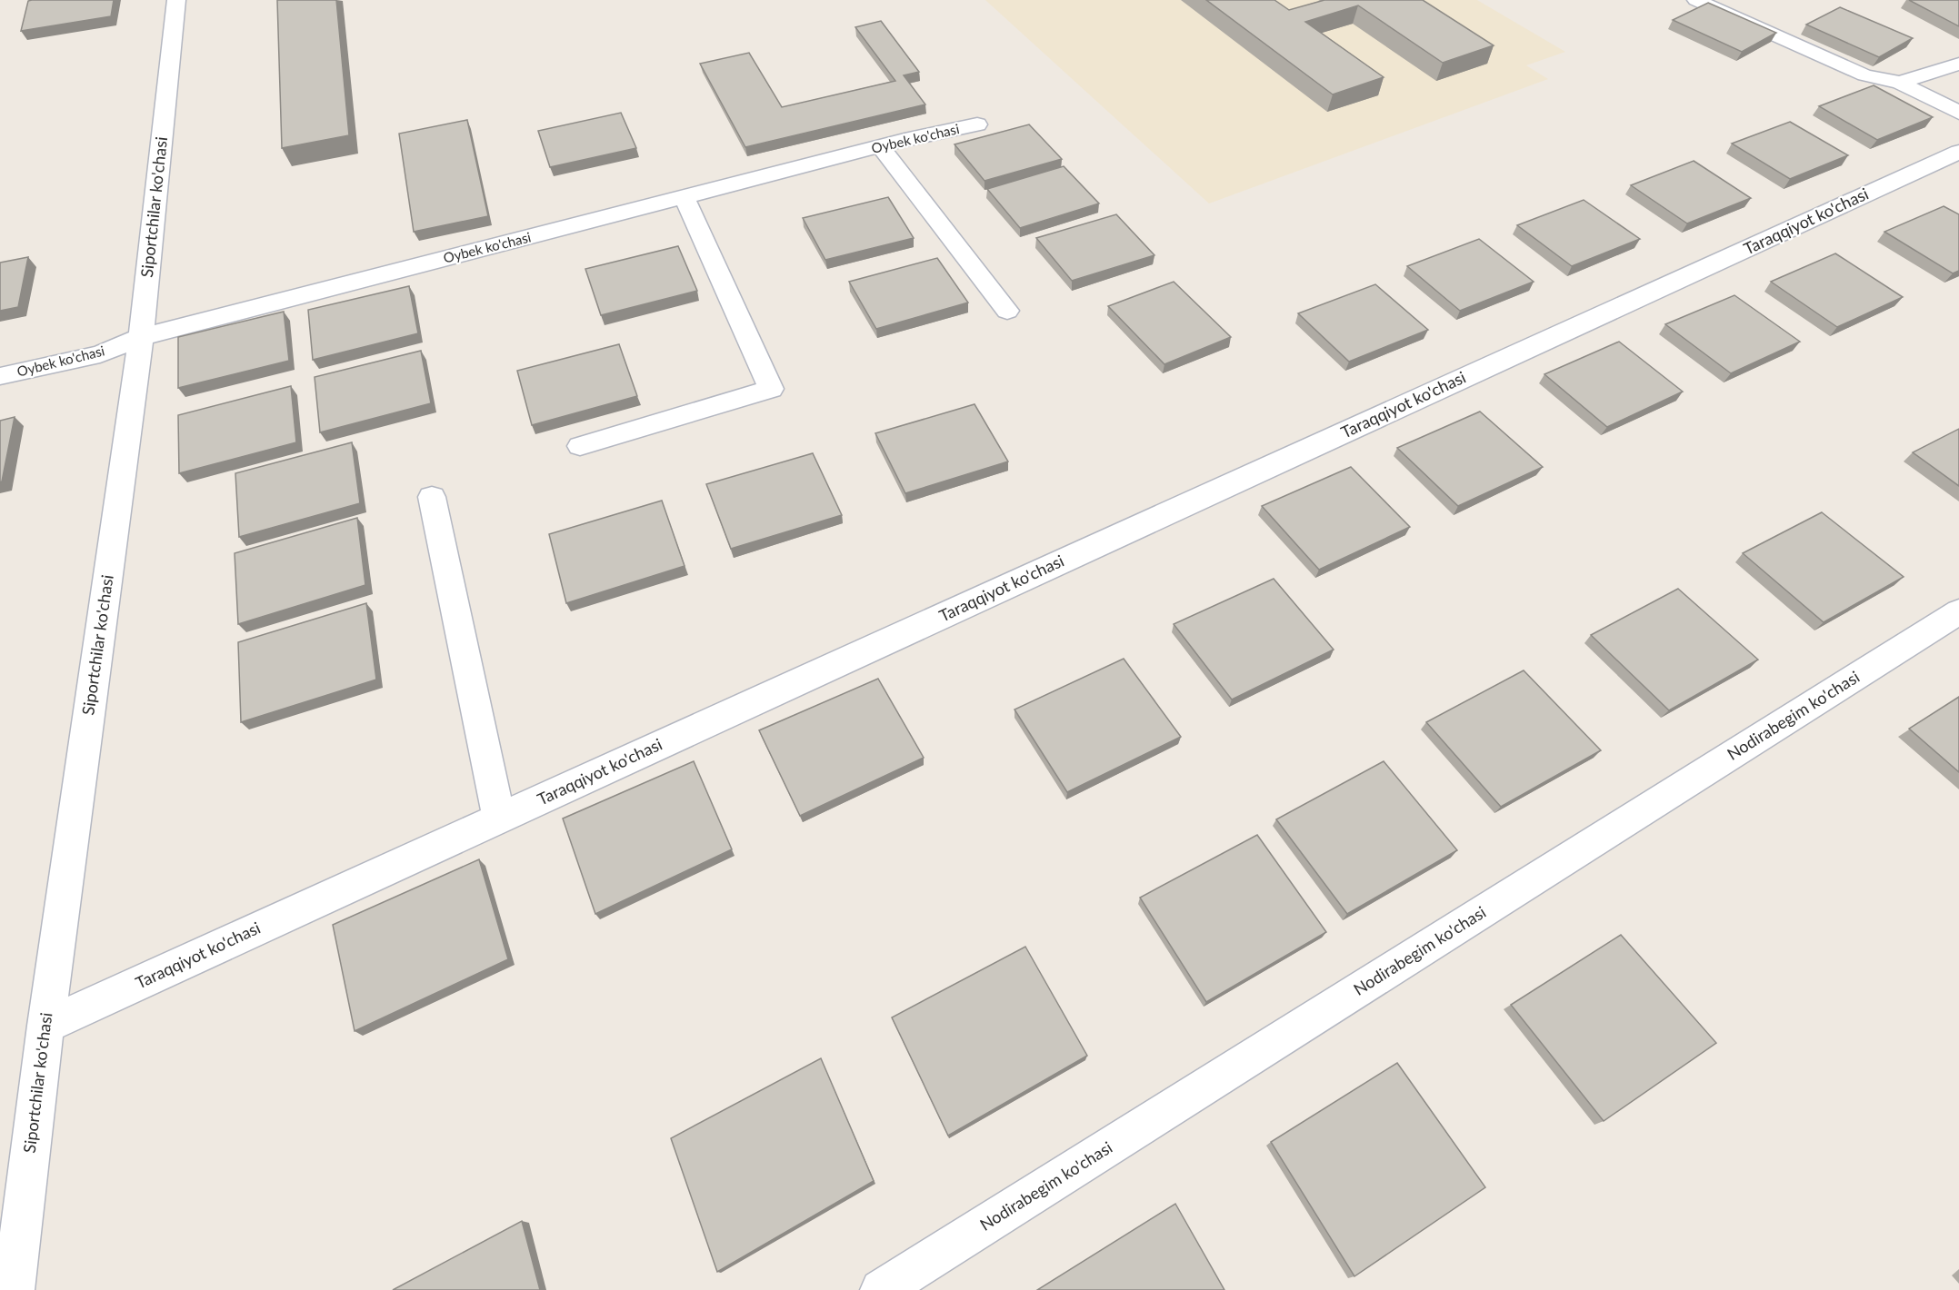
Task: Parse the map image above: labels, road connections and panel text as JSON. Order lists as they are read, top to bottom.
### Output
{
  "streets": {
    "street": [
      "Oybek ko'chasi",
      "Siportchilar ko'chasi",
      "Taraqqiyot ko'chasi",
      "Nodirabegim ko'chasi"
    ]
  },
  "crossings": [
    ["Oybek ko'chasi", "Siportchilar ko'chasi"],
    ["Siportchilar ko'chasi", "Taraqqiyot ko'chasi"]
  ]
}
